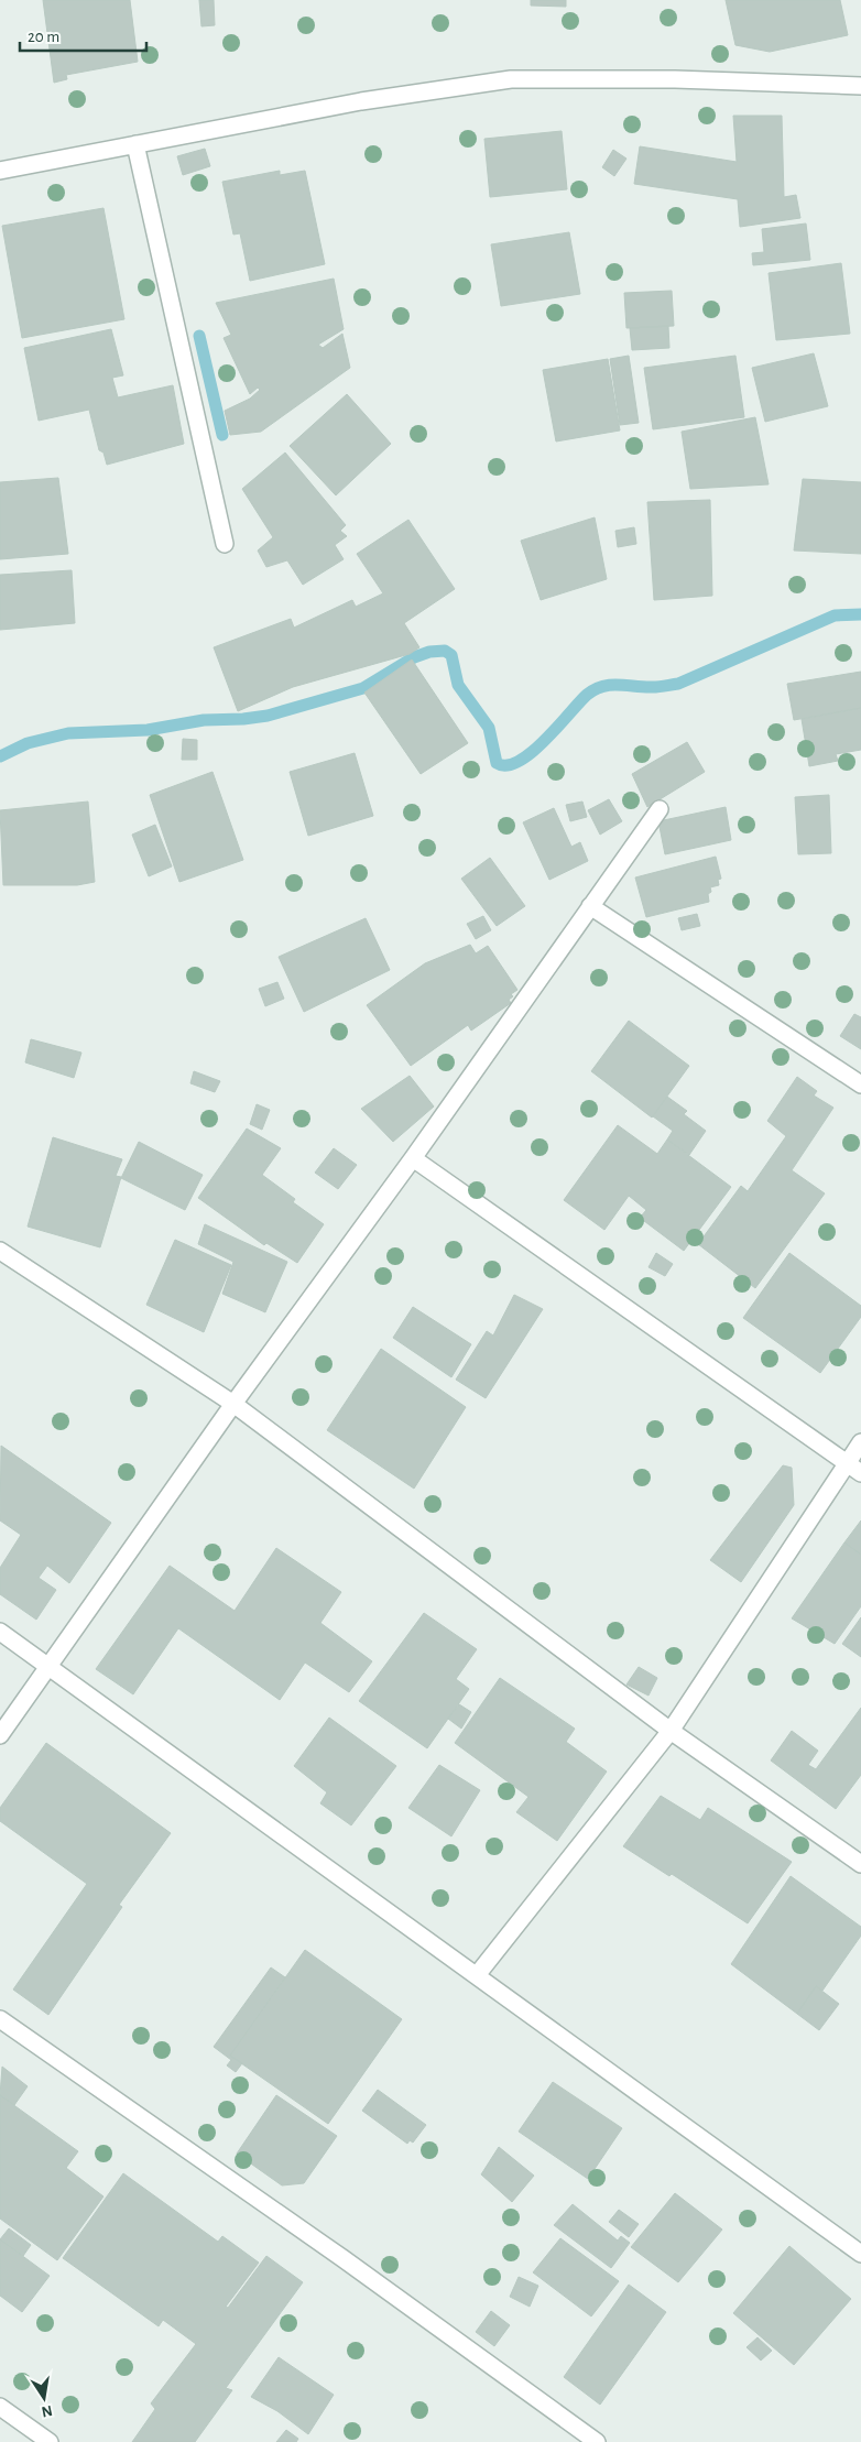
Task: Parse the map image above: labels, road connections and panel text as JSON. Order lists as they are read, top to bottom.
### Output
{
  "scale_bar": "20 m",
  "north": "bottom"
}
